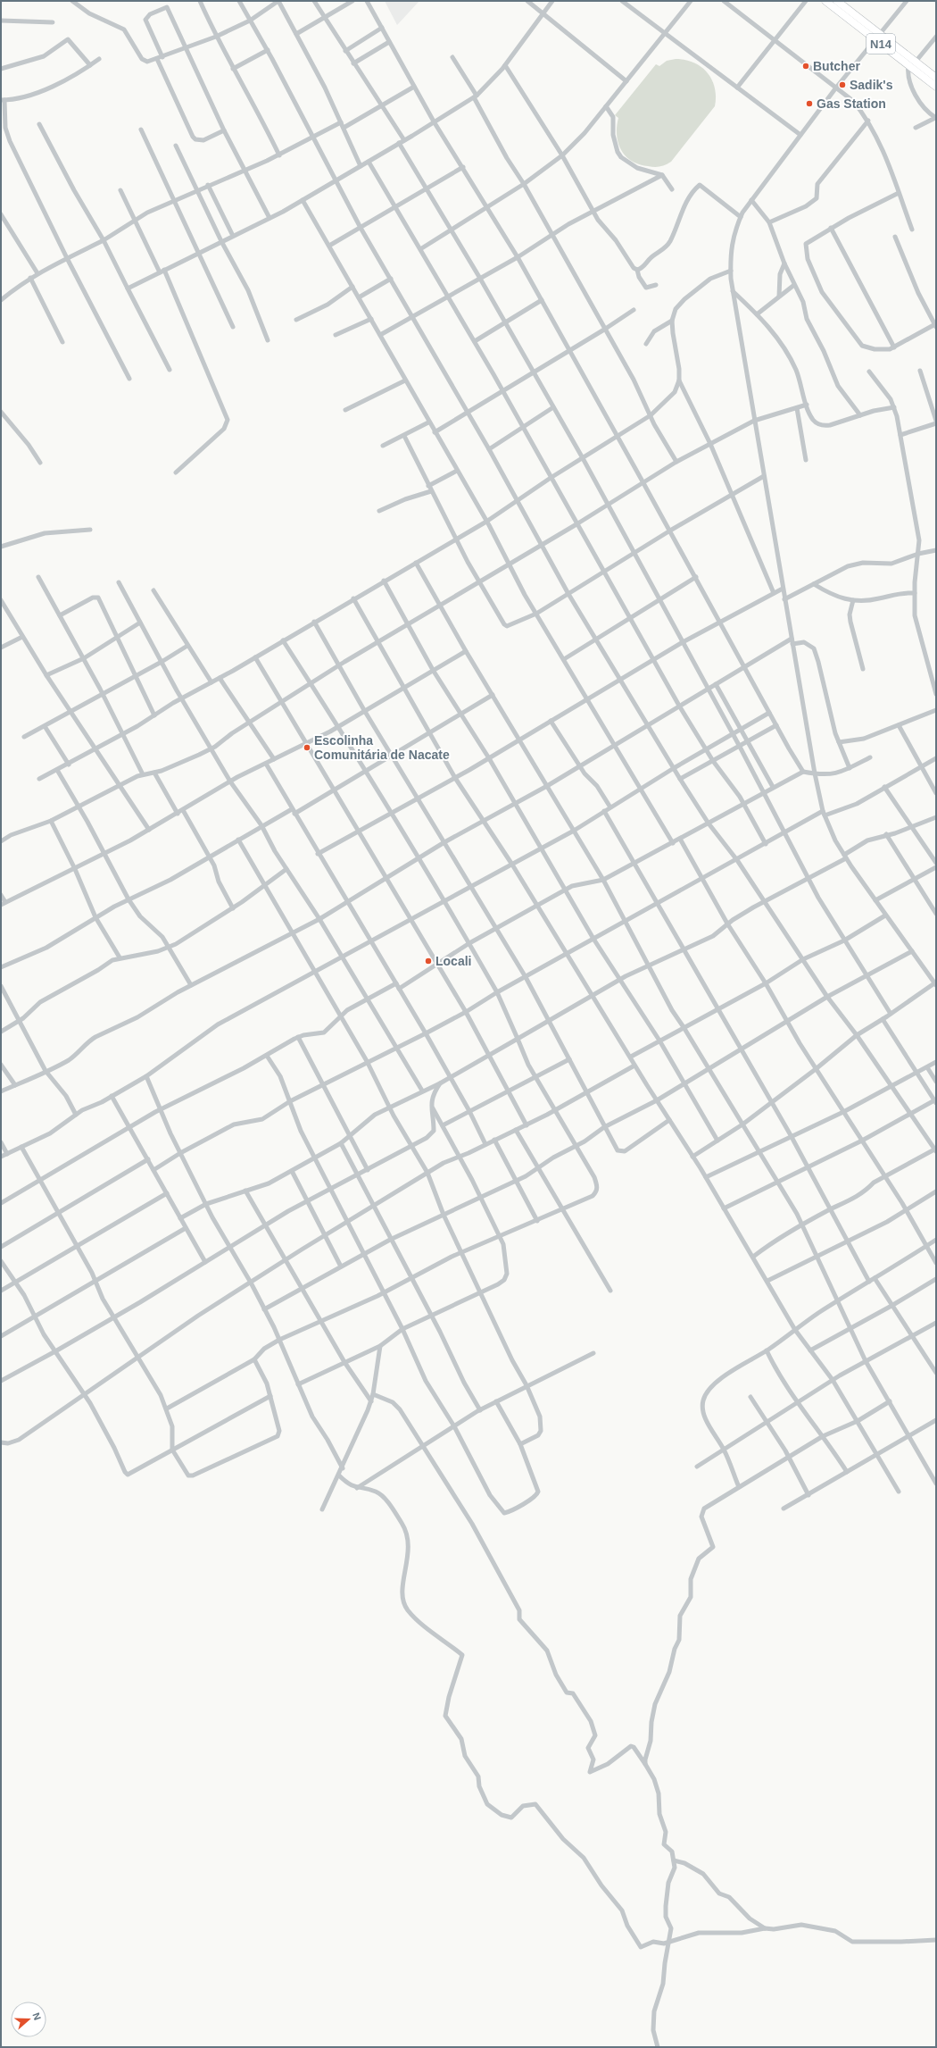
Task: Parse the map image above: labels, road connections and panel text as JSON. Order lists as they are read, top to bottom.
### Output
{
  "streets": {
    "main road": ["N14"]
  },
  "places": [
    "Butcher",
    "Sadik's",
    "Gas Station",
    "Escolinha Comunitária de Nacate",
    "Locali"
  ],
  "north": "right"
}
